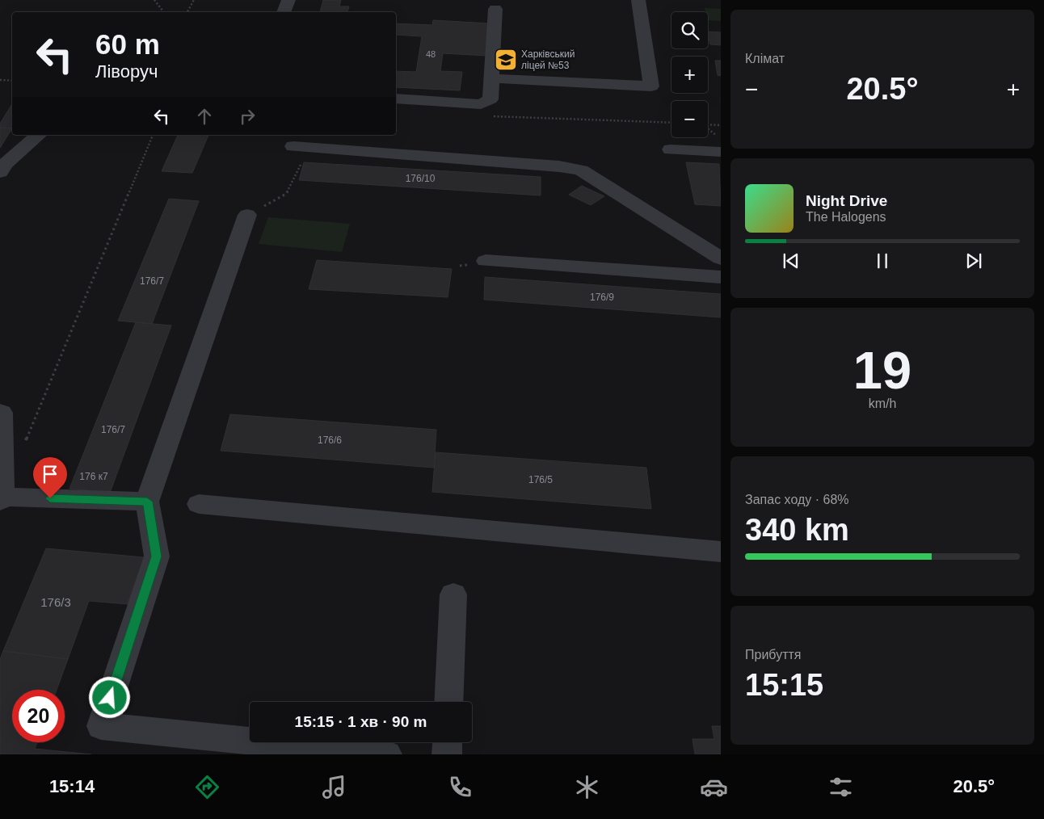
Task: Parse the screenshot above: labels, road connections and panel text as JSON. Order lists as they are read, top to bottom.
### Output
{
  "places": {
    "school or university": ["Харківський ліцей №53"]
  },
  "house_numbers": [
    "48",
    "176/10",
    "176/7",
    "176/9",
    "176/7",
    "176/6",
    "176 к7",
    "176/5",
    "176/3"
  ],
  "page": {
    "tile": [
      "Клімат",
      ["19", "km/h"],
      ["Запас ходу · 68%", "340 km"],
      ["Прибуття", "15:15"]
    ],
    "map_buttons": ["+", "−"],
    "turn": ["60 m", "Ліворуч"],
    "heat": ["−", "20.5°", "+"],
    "song": ["Night Drive", "The Halogens"],
    "limit": "20",
    "trip": "15:15 · 1 хв · 90 m",
    "tabs": ["15:14", "20.5°"]
  }
}
